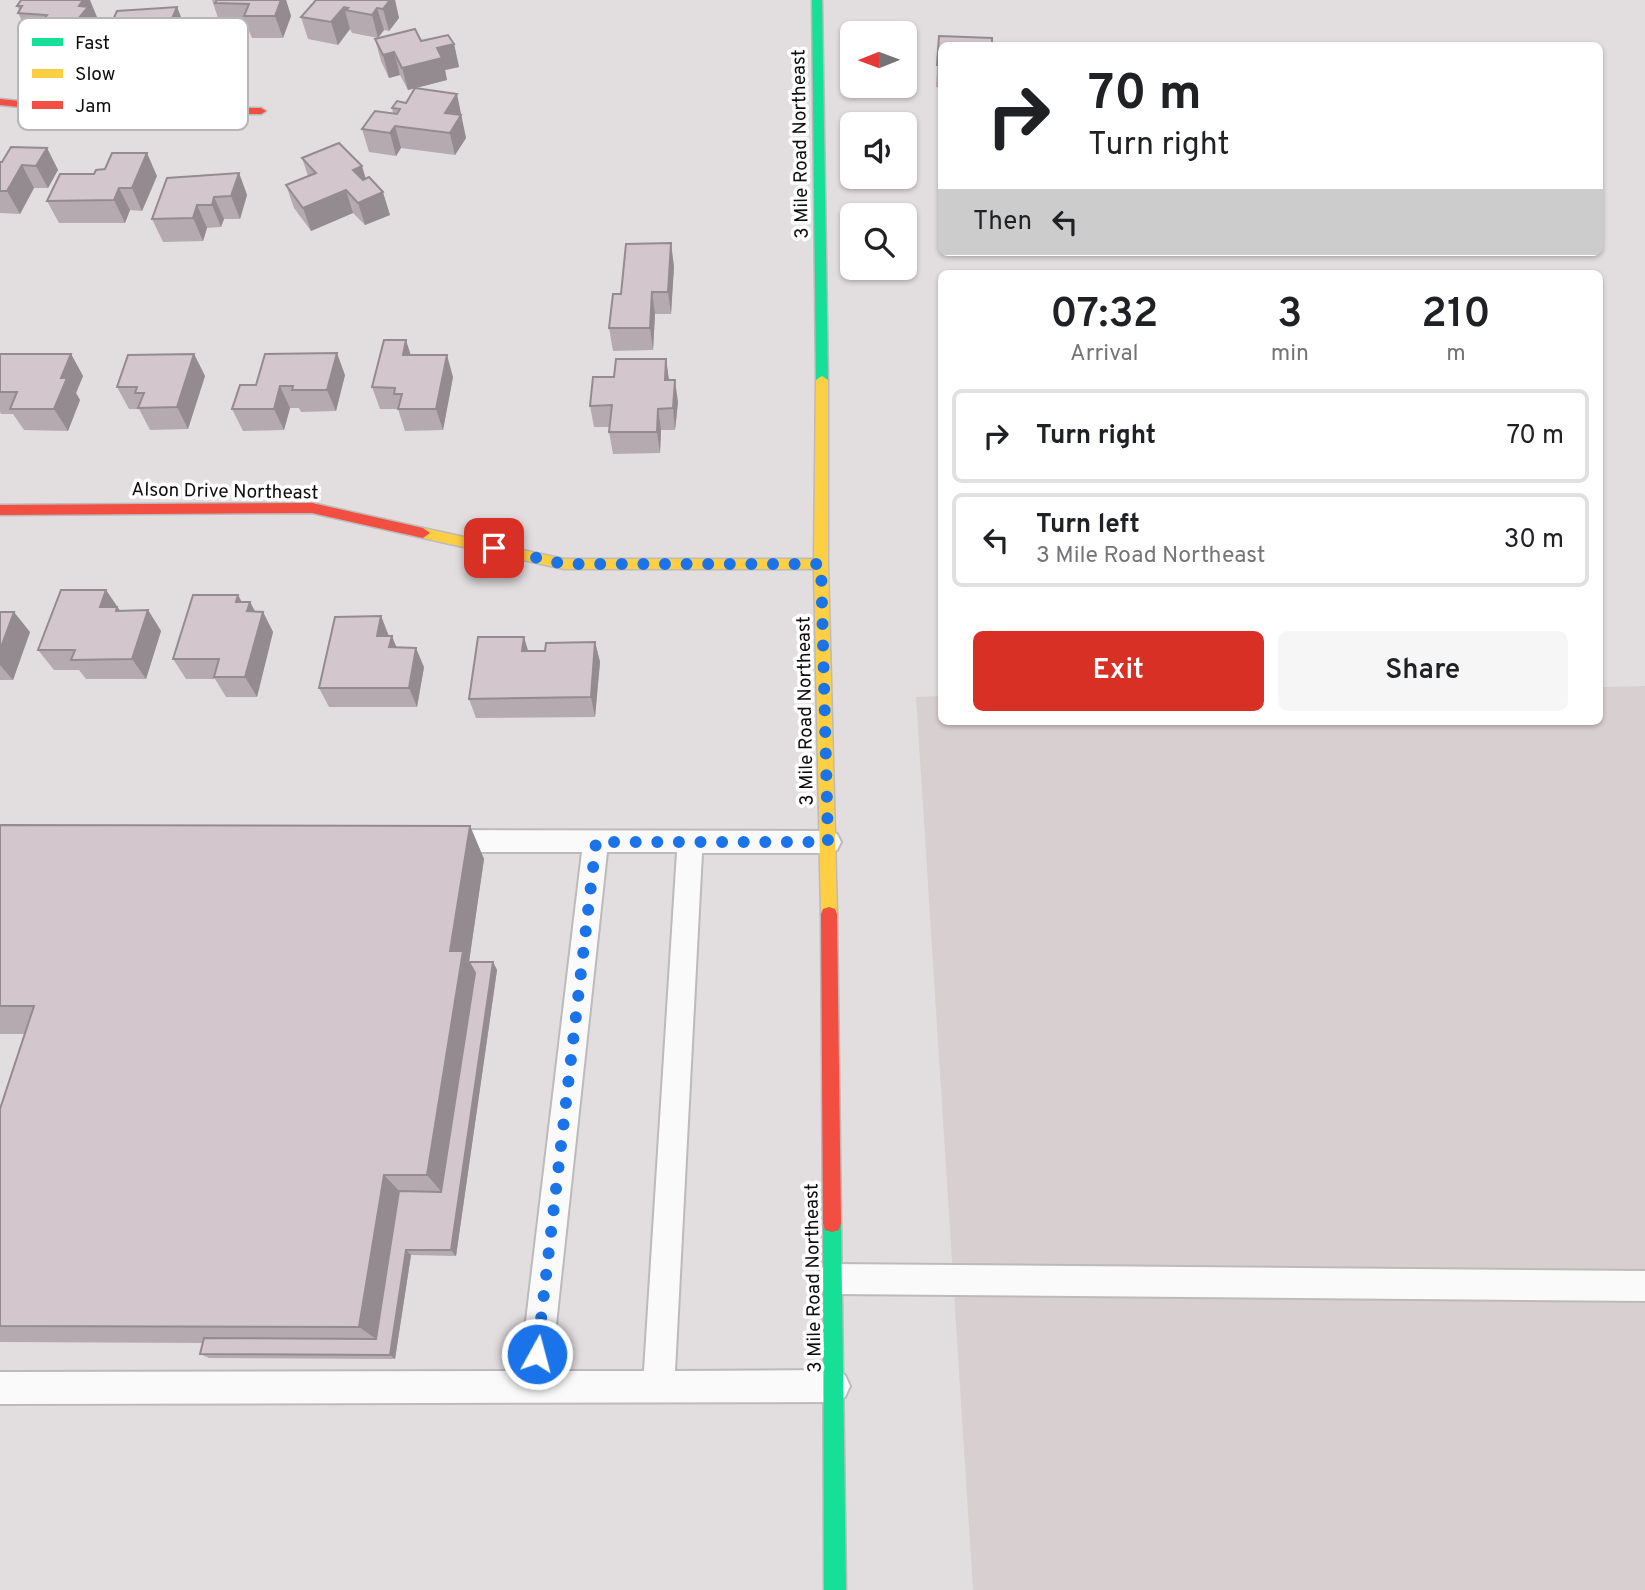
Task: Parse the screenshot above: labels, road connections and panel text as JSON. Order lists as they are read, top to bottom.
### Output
{
  "streets": {
    "main road": ["3 Mile Road Northeast", "Alson Drive Northeast"]
  },
  "crossings": [
    ["3 Mile Road Northeast", "Alson Drive Northeast"]
  ],
  "legend": ["Fast", "Slow", "Jam"],
  "north": "left",
  "page": {
    "turn": ["70 m", "Turn right"],
    "then": "Then",
    "eta": [
      "07:32",
      "Arrival",
      "3",
      "min",
      "210",
      "m"
    ],
    "list": [
      {
        "name": "Turn right",
        "value": "70 m"
      },
      {
        "name": "Turn left",
        "note": "3 Mile Road Northeast",
        "value": "30 m"
      }
    ],
    "buttons": ["Exit", "Share"]
  }
}
